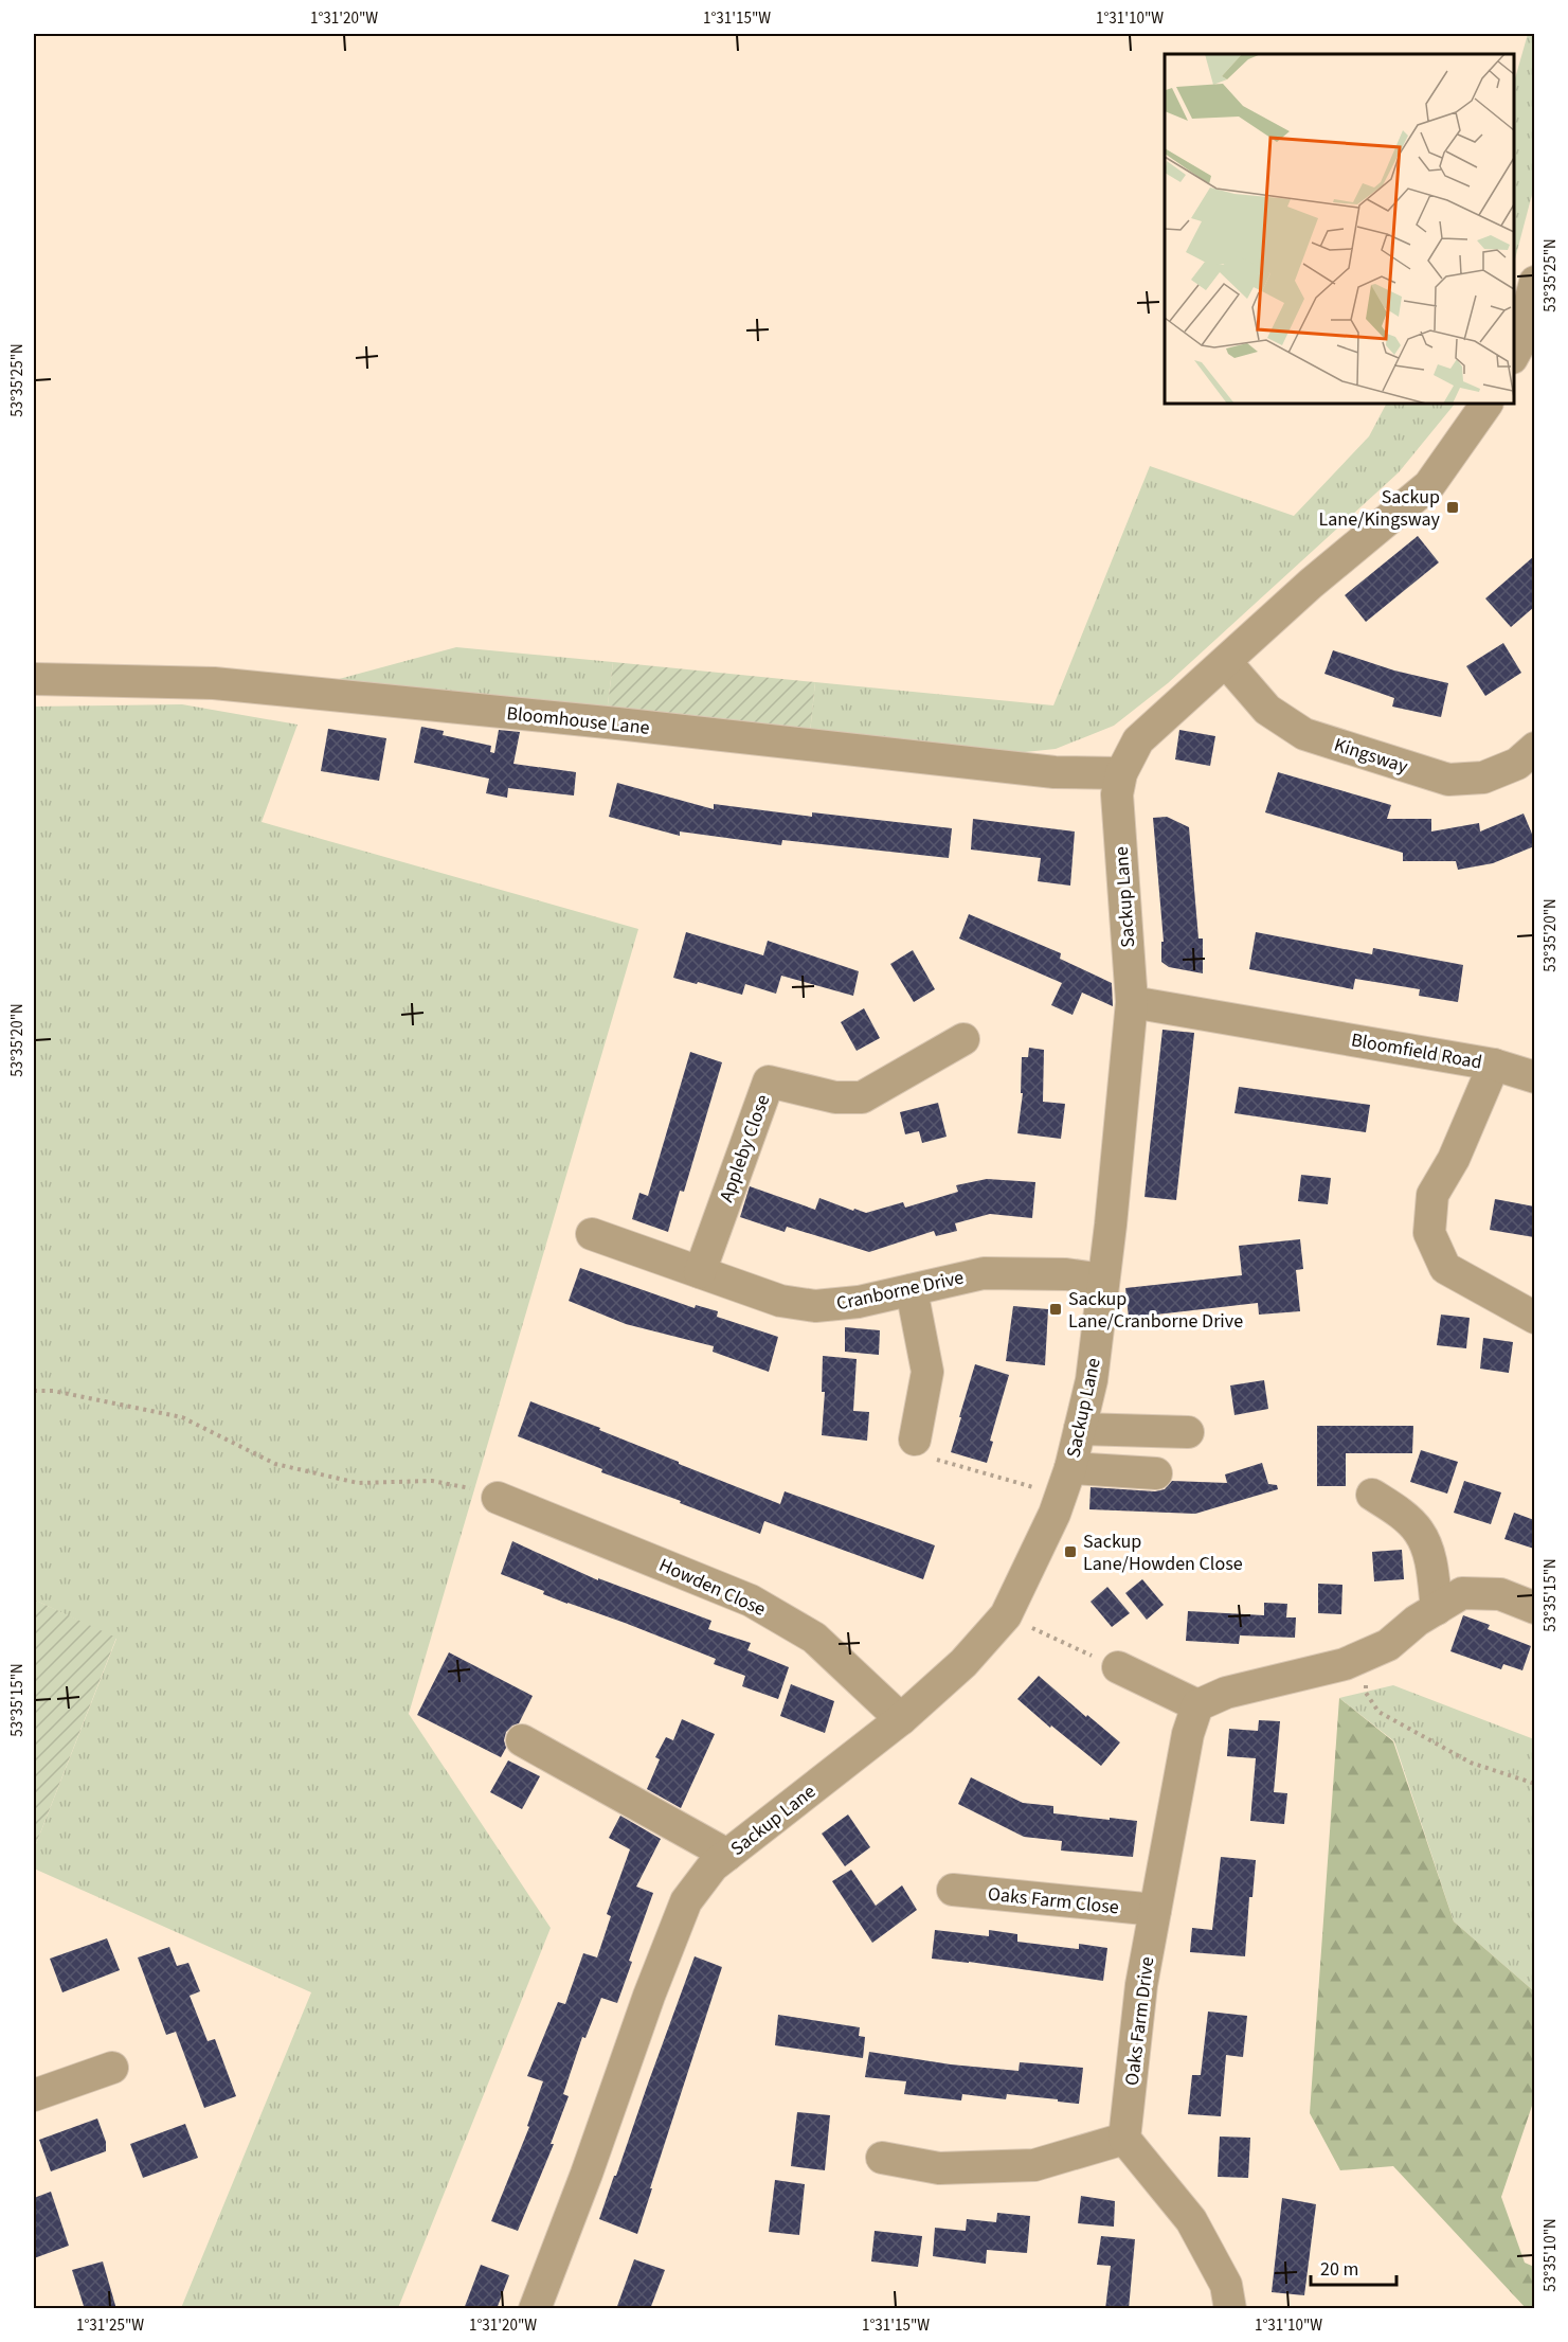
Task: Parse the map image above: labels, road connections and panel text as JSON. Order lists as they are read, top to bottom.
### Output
{
  "streets": {
    "street": [
      "Bloomhouse Lane",
      "Kingsway",
      "Sackup Lane",
      "Bloomfield Road",
      "Appleby Close",
      "Cranborne Drive",
      "Howden Close",
      "Oaks Farm Close",
      "Oaks Farm Drive"
    ]
  },
  "crossings": [
    ["Bloomhouse Lane", "Sackup Lane"],
    ["Kingsway", "Sackup Lane"],
    ["Sackup Lane", "Bloomfield Road"],
    ["Sackup Lane", "Cranborne Drive"],
    ["Sackup Lane", "Howden Close"],
    ["Appleby Close", "Cranborne Drive"],
    ["Oaks Farm Close", "Oaks Farm Drive"]
  ],
  "places": {
    "transit": ["Sackup Lane/Kingsway", "Sackup Lane/Cranborne Drive", "Sackup Lane/Howden Close"]
  },
  "scale_bar": "20 m",
  "coordinates": [
    "1°31'20\"W",
    "1°31'15\"W",
    "1°31'10\"W",
    "53°35'25\"N",
    "53°35'20\"N",
    "53°35'15\"N",
    "53°35'10\"N",
    "1°31'25\"W"
  ]
}
